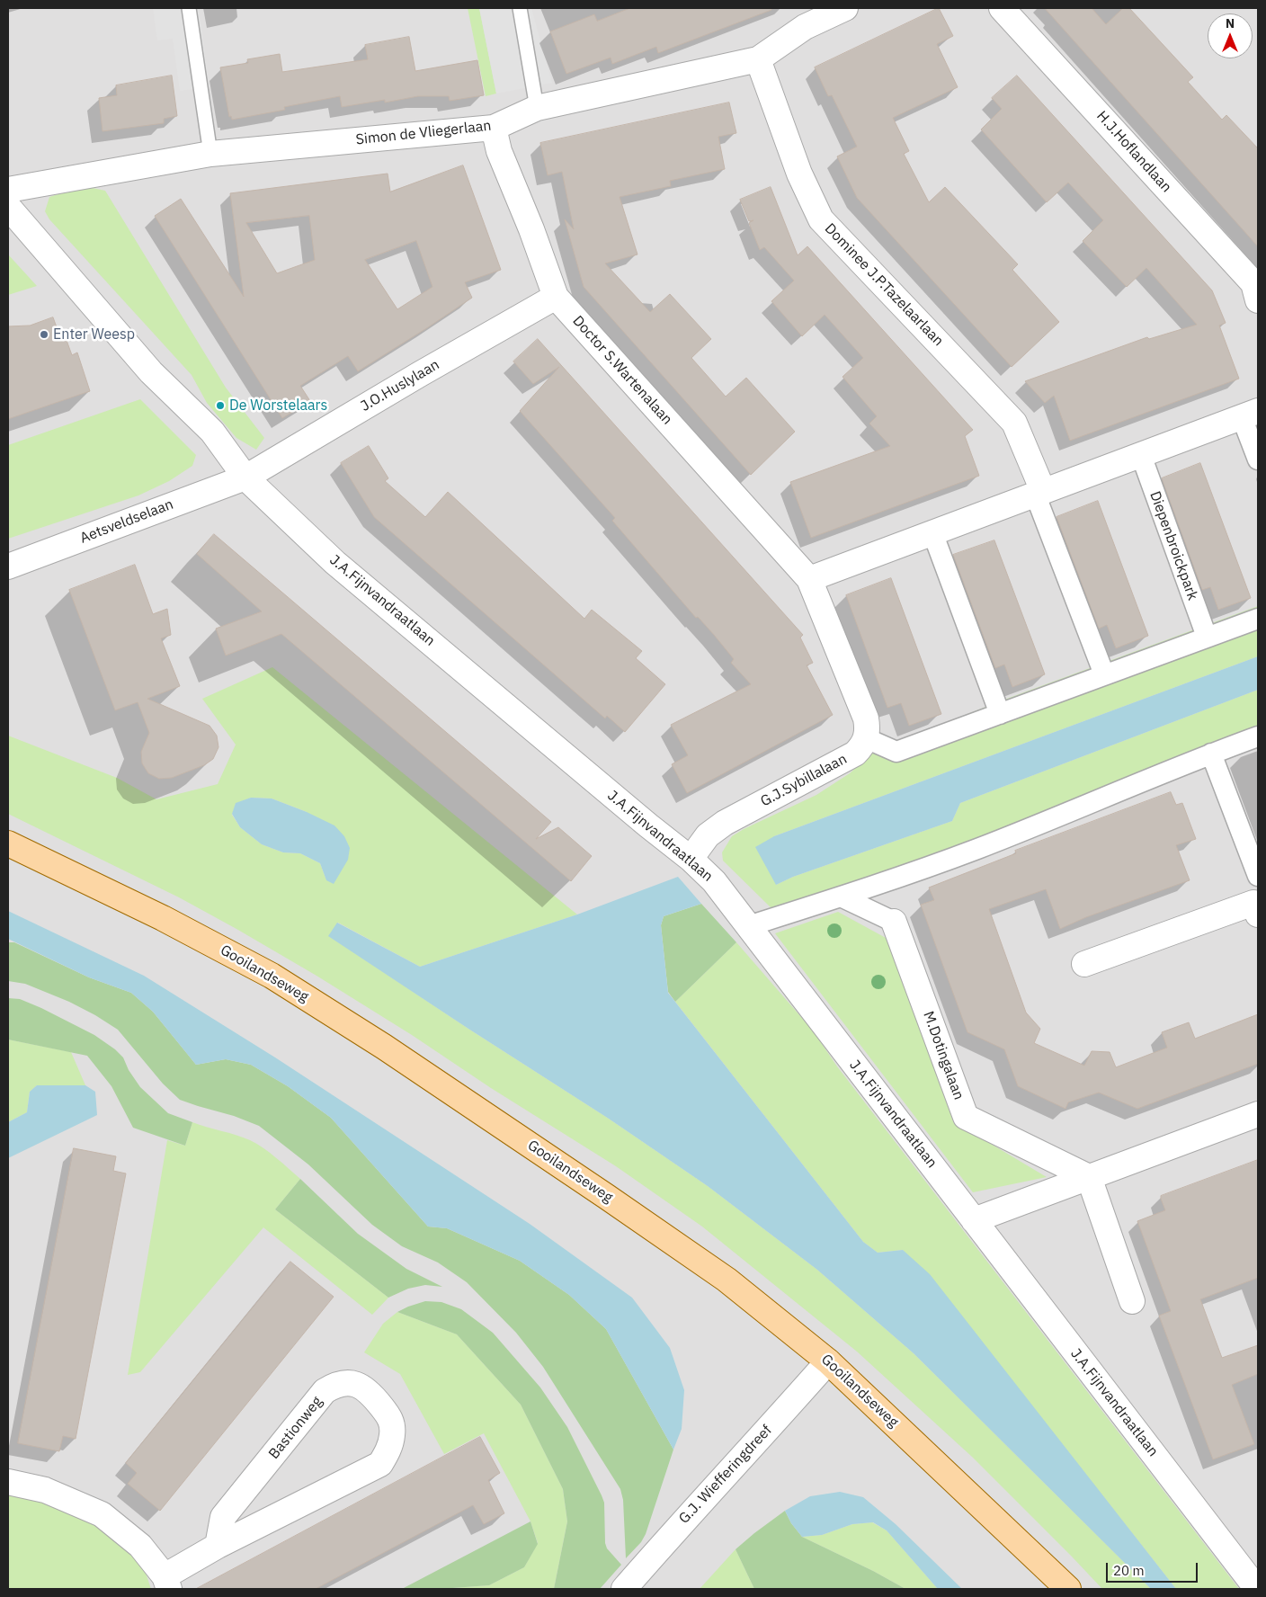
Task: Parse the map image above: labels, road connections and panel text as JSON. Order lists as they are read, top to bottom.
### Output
{
  "streets": {
    "main road": ["Gooilandseweg"],
    "street": [
      "Simon de Vliegerlaan",
      "H.J.Hoflandlaan",
      "Dominee J.P.Tazelaarlaan",
      "Doctor S.Wartenalaan",
      "J.O.Huslylaan",
      "Aetsveldselaan",
      "Diepenbroickpark",
      "J.A.Fijnvandraatlaan",
      "G.J.Sybillalaan",
      "M.Dotingalaan",
      "Bastionweg",
      "G.J. Wiefferingdreef"
    ]
  },
  "crossings": [
    ["Simon de Vliegerlaan", "Dominee J.P.Tazelaarlaan"],
    ["Simon de Vliegerlaan", "Doctor S.Wartenalaan"],
    ["Doctor S.Wartenalaan", "J.O.Huslylaan"],
    ["J.O.Huslylaan", "Aetsveldselaan"],
    ["J.O.Huslylaan", "J.A.Fijnvandraatlaan"],
    ["Aetsveldselaan", "J.A.Fijnvandraatlaan"],
    ["J.A.Fijnvandraatlaan", "G.J.Sybillalaan"],
    ["Gooilandseweg", "G.J. Wiefferingdreef"]
  ],
  "places": ["Enter Weesp", "De Worstelaars"],
  "scale_bar": "20 m",
  "north": "top"
}
